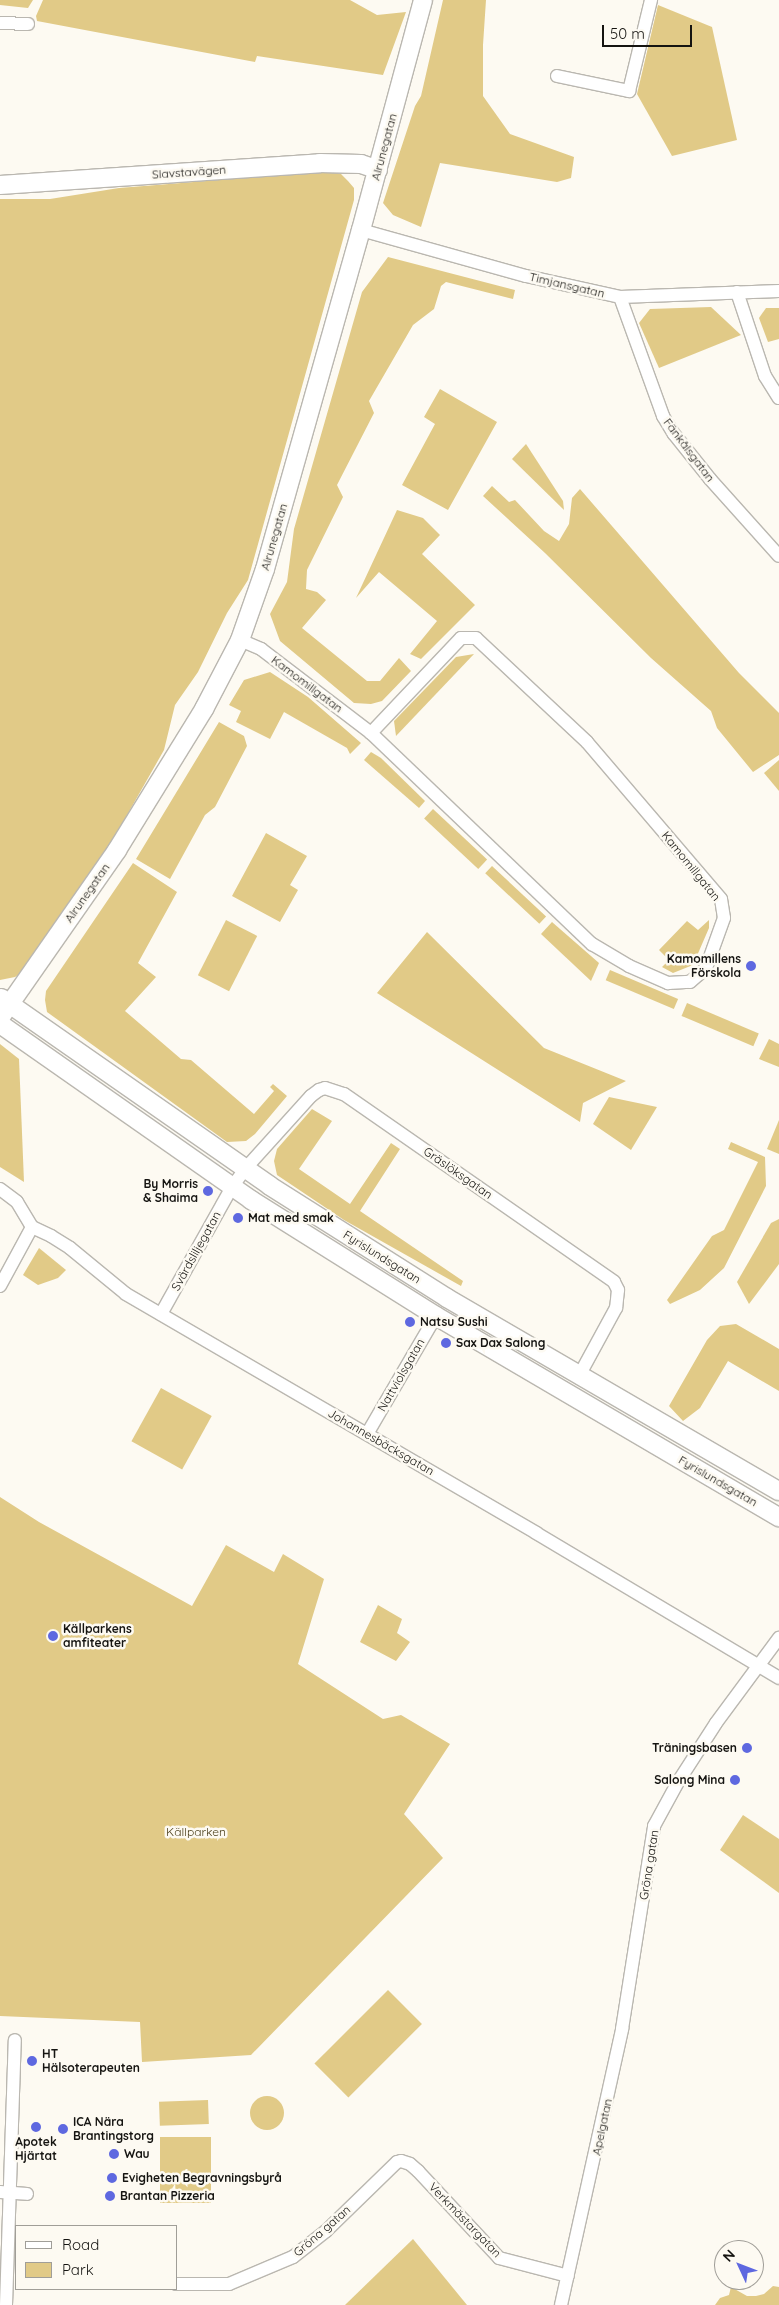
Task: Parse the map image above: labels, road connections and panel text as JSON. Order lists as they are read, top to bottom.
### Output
{
  "streets": {
    "main road": ["Alrunegatan", "Slavstavägen", "Fyrislundsgatan"],
    "street": [
      "Timjansgatan",
      "Fänkålsgatan",
      "Kamomillgatan",
      "Gräslöksgatan",
      "Svärdsliljegatan",
      "Nattviolsgatan",
      "Johannesbäcksgatan",
      "Gröna gatan",
      "Apelgatan",
      "Verkmästargatan"
    ]
  },
  "crossings": [
    ["Alrunegatan", "Slavstavägen"],
    ["Alrunegatan", "Timjansgatan"],
    ["Alrunegatan", "Kamomillgatan"],
    ["Alrunegatan", "Fyrislundsgatan"],
    ["Timjansgatan", "Fänkålsgatan"],
    ["Gräslöksgatan", "Svärdsliljegatan"],
    ["Gräslöksgatan", "Fyrislundsgatan"],
    ["Svärdsliljegatan", "Fyrislundsgatan"],
    ["Svärdsliljegatan", "Johannesbäcksgatan"],
    ["Fyrislundsgatan", "Nattviolsgatan"],
    ["Nattviolsgatan", "Johannesbäcksgatan"],
    ["Johannesbäcksgatan", "Gröna gatan"],
    ["Gröna gatan", "Apelgatan"],
    ["Gröna gatan", "Verkmästargatan"],
    ["Apelgatan", "Verkmästargatan"]
  ],
  "parks": ["Källparken"],
  "places": [
    "Kamomillens Förskola",
    "By Morris & Shaima",
    "Mat med smak",
    "Natsu Sushi",
    "Sax Dax Salong",
    "Källparkens amfiteater",
    "Träningsbasen",
    "Salong Mina",
    "HT Hälsoterapeuten",
    "Apotek Hjärtat",
    "ICA Nära Brantingstorg",
    "Wau",
    "Evigheten Begravningsbyrå",
    "Brantan Pizzeria"
  ],
  "legend": ["Road", "Park"],
  "scale_bar": "50 m",
  "north": "top left"
}
